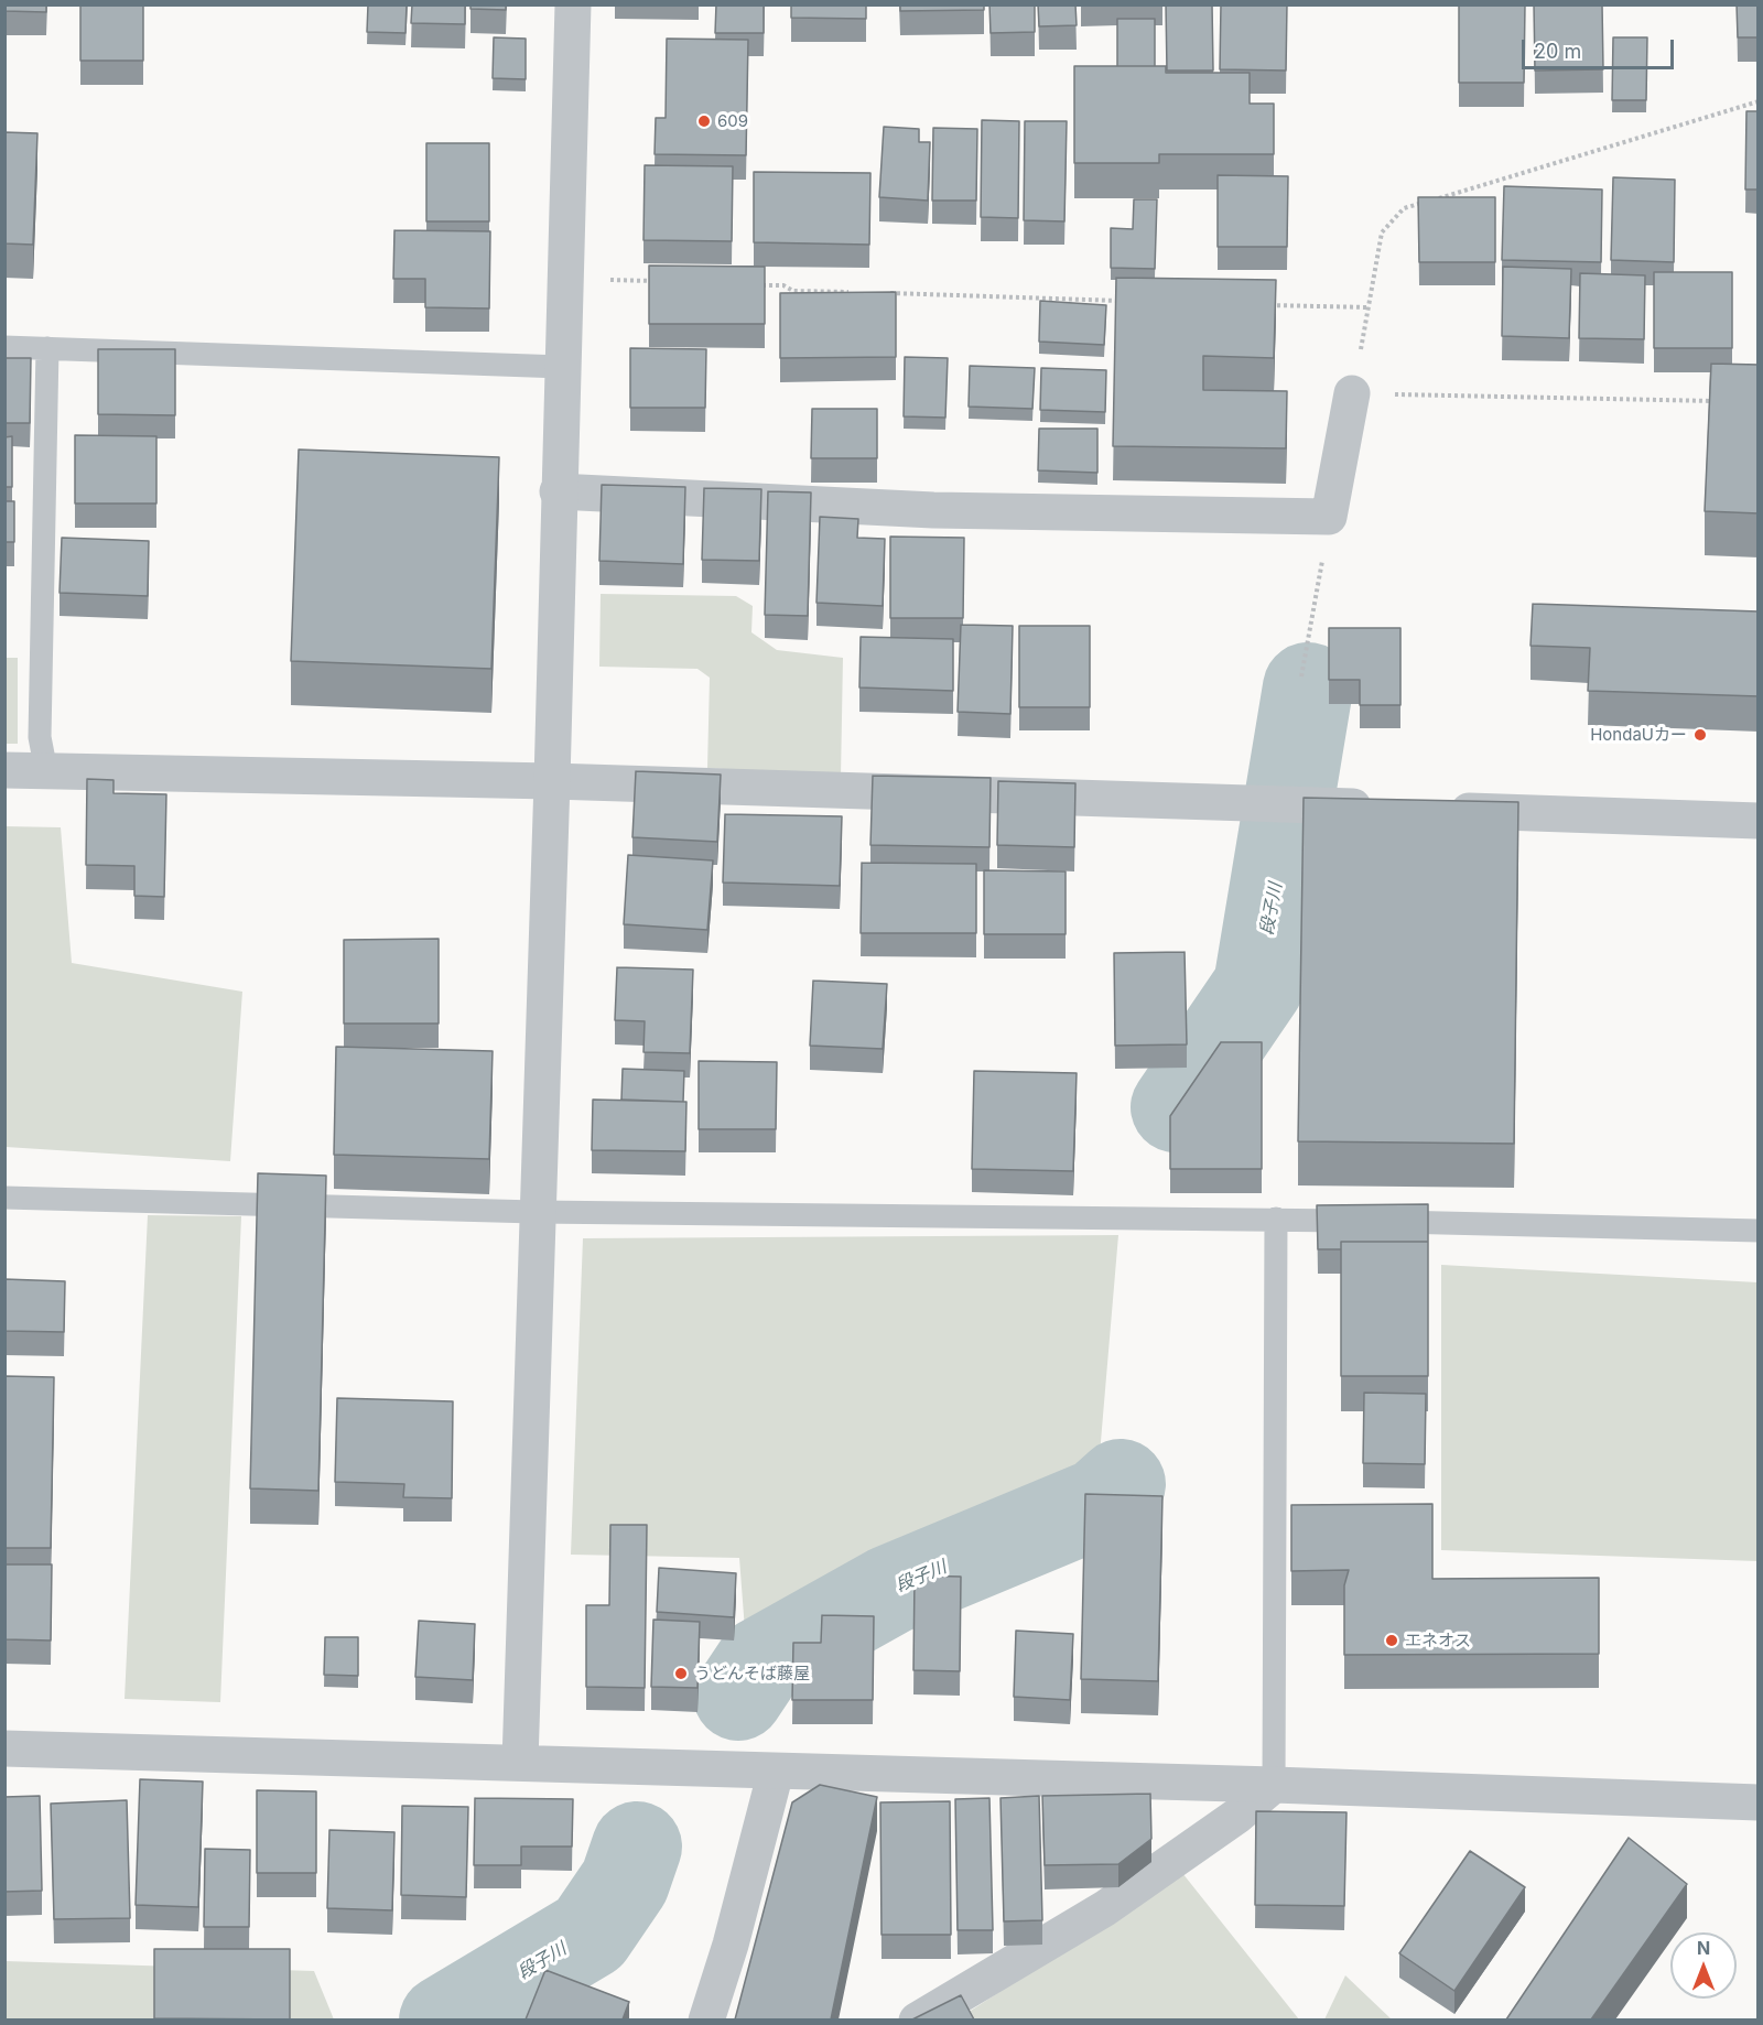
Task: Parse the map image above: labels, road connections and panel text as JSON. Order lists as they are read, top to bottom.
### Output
{
  "water": ["段子川"],
  "places": [
    "609",
    "HondaUカー",
    "エネオス",
    "うどんそば藤屋"
  ],
  "scale_bar": "20 m",
  "north": "top"
}
